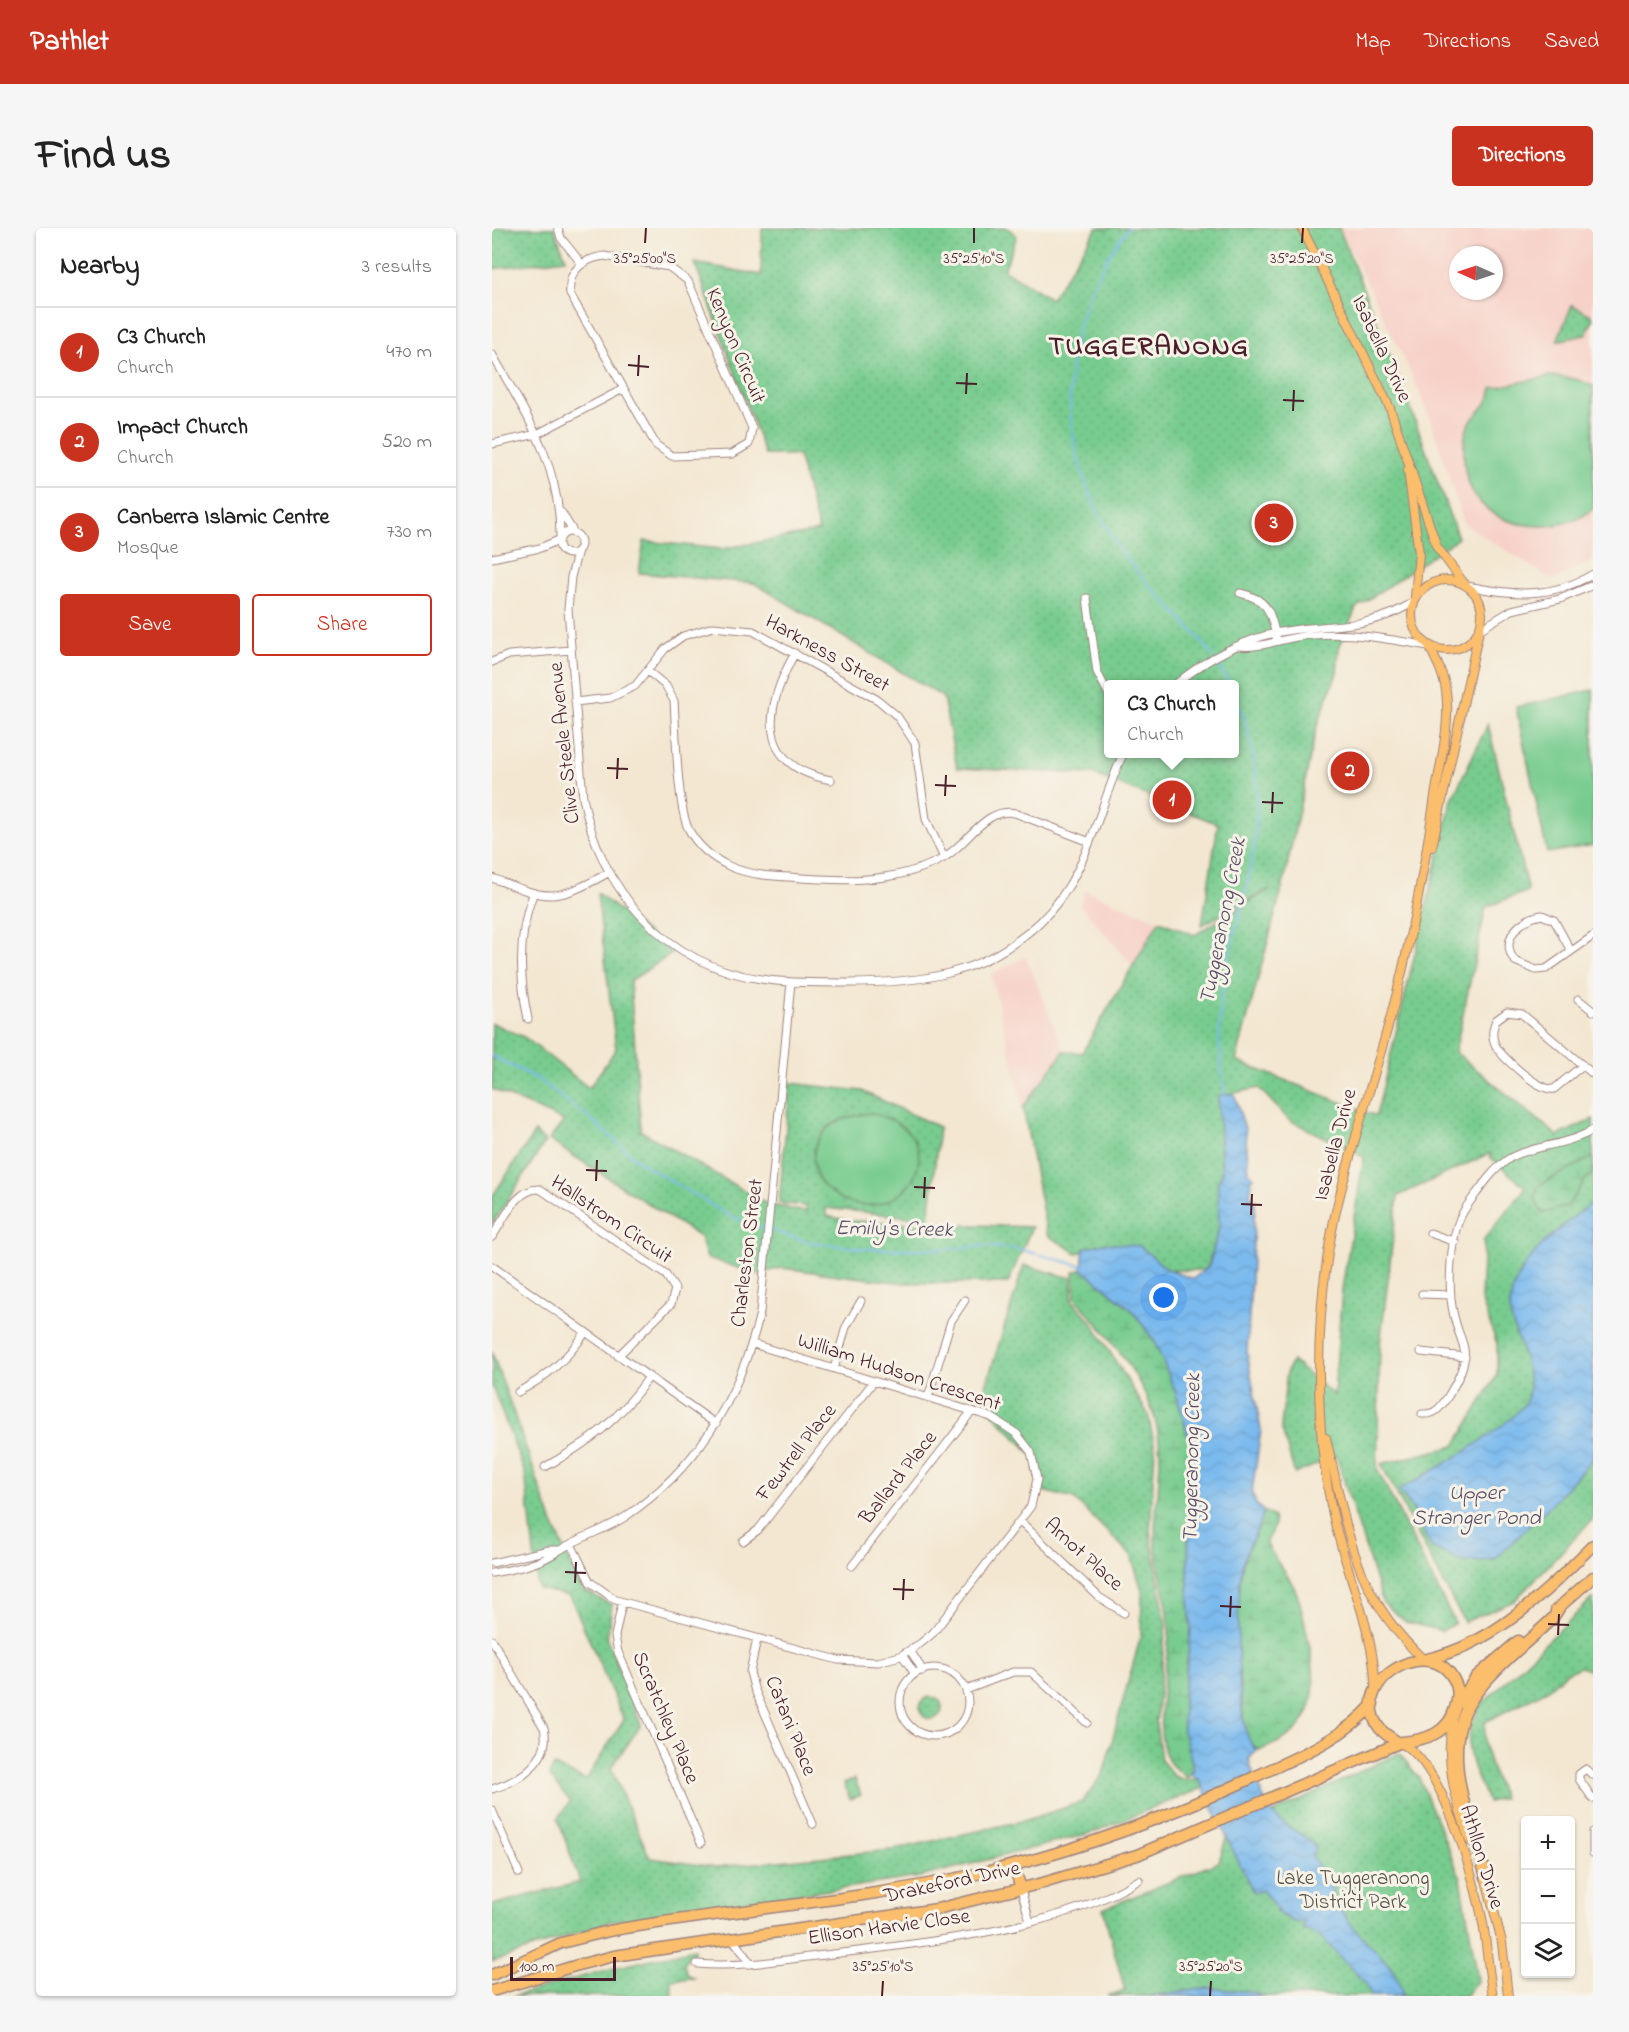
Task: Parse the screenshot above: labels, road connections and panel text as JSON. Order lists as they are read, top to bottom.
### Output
{
  "streets": {
    "highway": ["Drakeford Drive"],
    "main road": ["Isabella Drive", "Athllon Drive"],
    "street": [
      "Kenyon Circuit",
      "Harkness Street",
      "Clive Steele Avenue",
      "Hallstrom Circuit",
      "Charleston Street",
      "William Hudson Crescent",
      "Fewtrell Place",
      "Ballard Place",
      "Arnot Place",
      "Scratchley Place",
      "Catani Place",
      "Ellison Harvie Close"
    ]
  },
  "crossings": [
    ["Isabella Drive", "Athllon Drive"],
    ["Isabella Drive", "Drakeford Drive"],
    ["Harkness Street", "Clive Steele Avenue"],
    ["Clive Steele Avenue", "Charleston Street"],
    ["Charleston Street", "William Hudson Crescent"],
    ["William Hudson Crescent", "Fewtrell Place"],
    ["William Hudson Crescent", "Ballard Place"],
    ["William Hudson Crescent", "Arnot Place"],
    ["William Hudson Crescent", "Scratchley Place"],
    ["William Hudson Crescent", "Catani Place"],
    ["Athllon Drive", "Drakeford Drive"]
  ],
  "districts": ["TUGGERANONG"],
  "water": ["Tuggeranong Creek", "Emily's Creek", "Upper Stranger Pond"],
  "parks": ["Lake Tuggeranong District Park"],
  "scale_bar": "100 m",
  "north": "left",
  "page": {
    "header": "Pathlet",
    "nav": ["Map", "Directions", "Saved"],
    "title": "Find us",
    "buttons": [
      "Directions",
      ["Save", "Share"]
    ],
    "heading": ["Nearby", "3 results"],
    "list": [
      {
        "mark": "1",
        "name": "C3 Church",
        "note": "Church",
        "value": "470 m"
      },
      {
        "mark": "2",
        "name": "Impact Church",
        "note": "Church",
        "value": "520 m"
      },
      {
        "mark": "3",
        "name": "Canberra Islamic Centre",
        "note": "Mosque",
        "value": "730 m"
      }
    ],
    "pins": ["3", "2", "1"],
    "popup": ["C3 Church", "Church"],
    "map_buttons": ["+", "−"],
    "scale": "100 m"
  },
  "coordinates": ["35°25'00\"S", "35°25'10\"S", "35°25'20\"S"]
}
